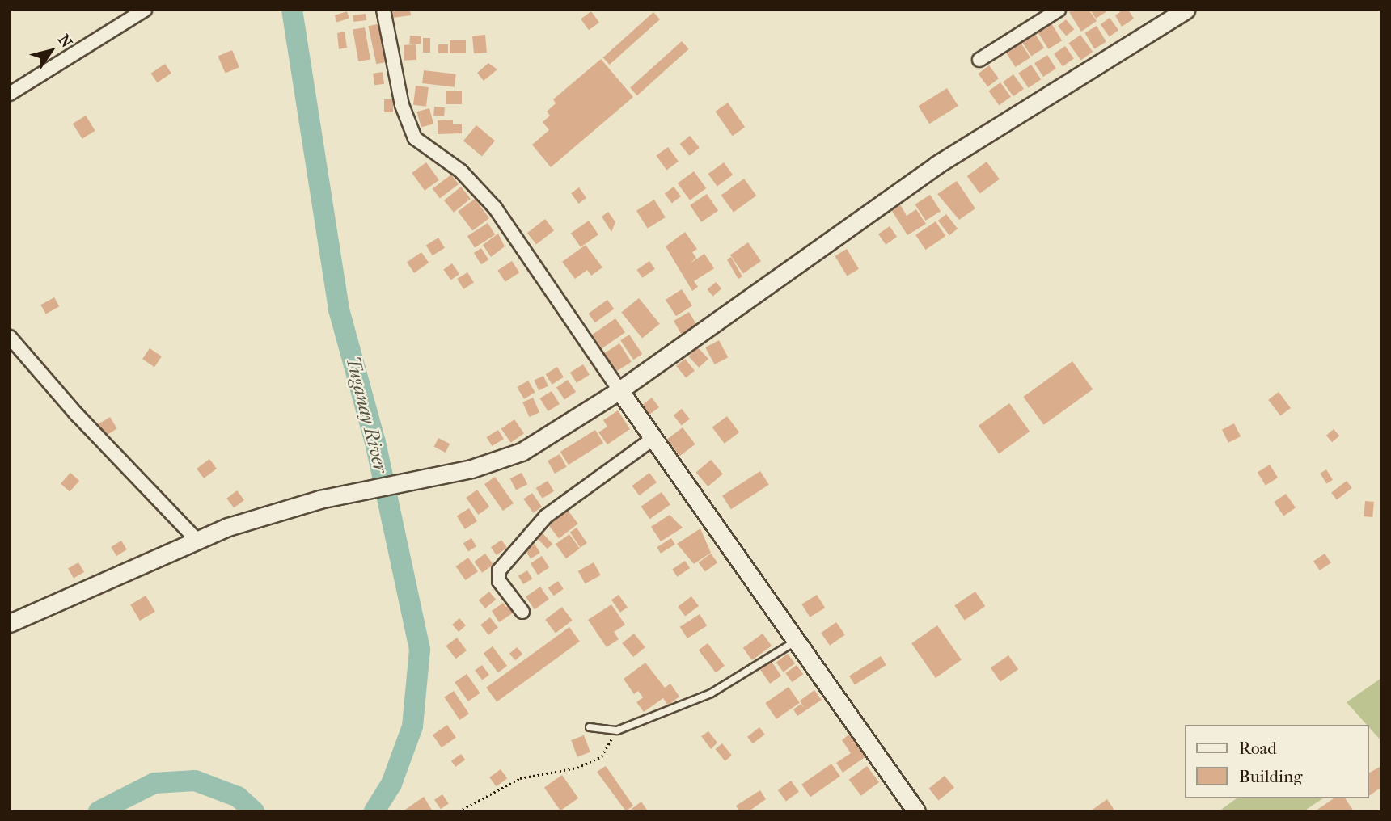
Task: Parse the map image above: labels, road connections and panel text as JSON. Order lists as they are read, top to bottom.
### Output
{
  "water": ["Tuganay River"],
  "legend": ["Road", "Building"],
  "north": "top right"
}
